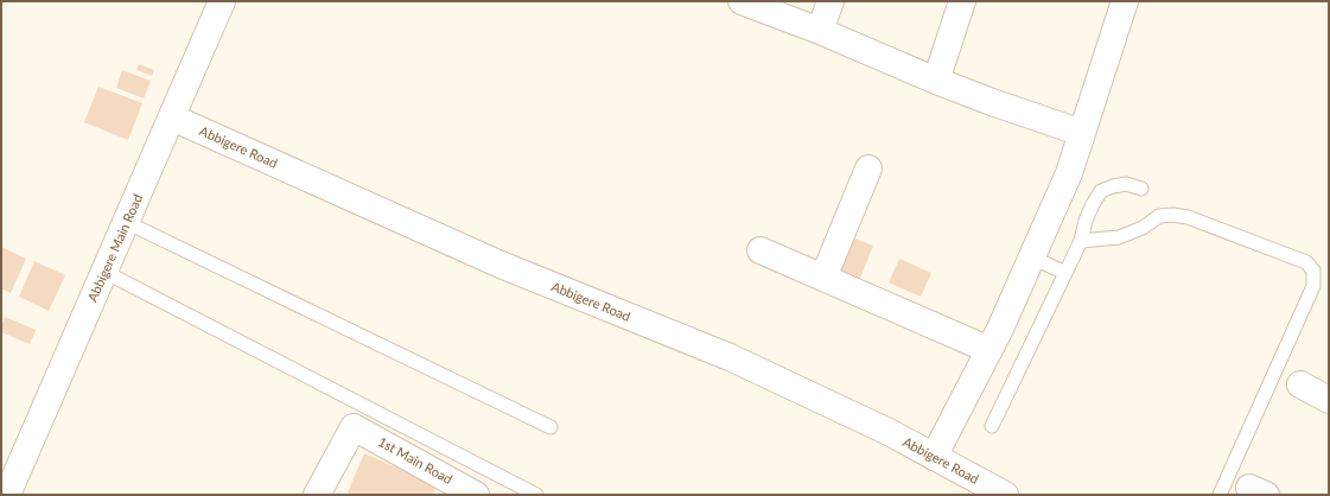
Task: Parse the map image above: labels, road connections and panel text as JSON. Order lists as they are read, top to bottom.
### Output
{
  "streets": {
    "street": ["Abbigere Road", "Abbigere Main Road", "1st Main Road"]
  },
  "crossings": [
    ["Abbigere Road", "Abbigere Main Road"]
  ]
}
